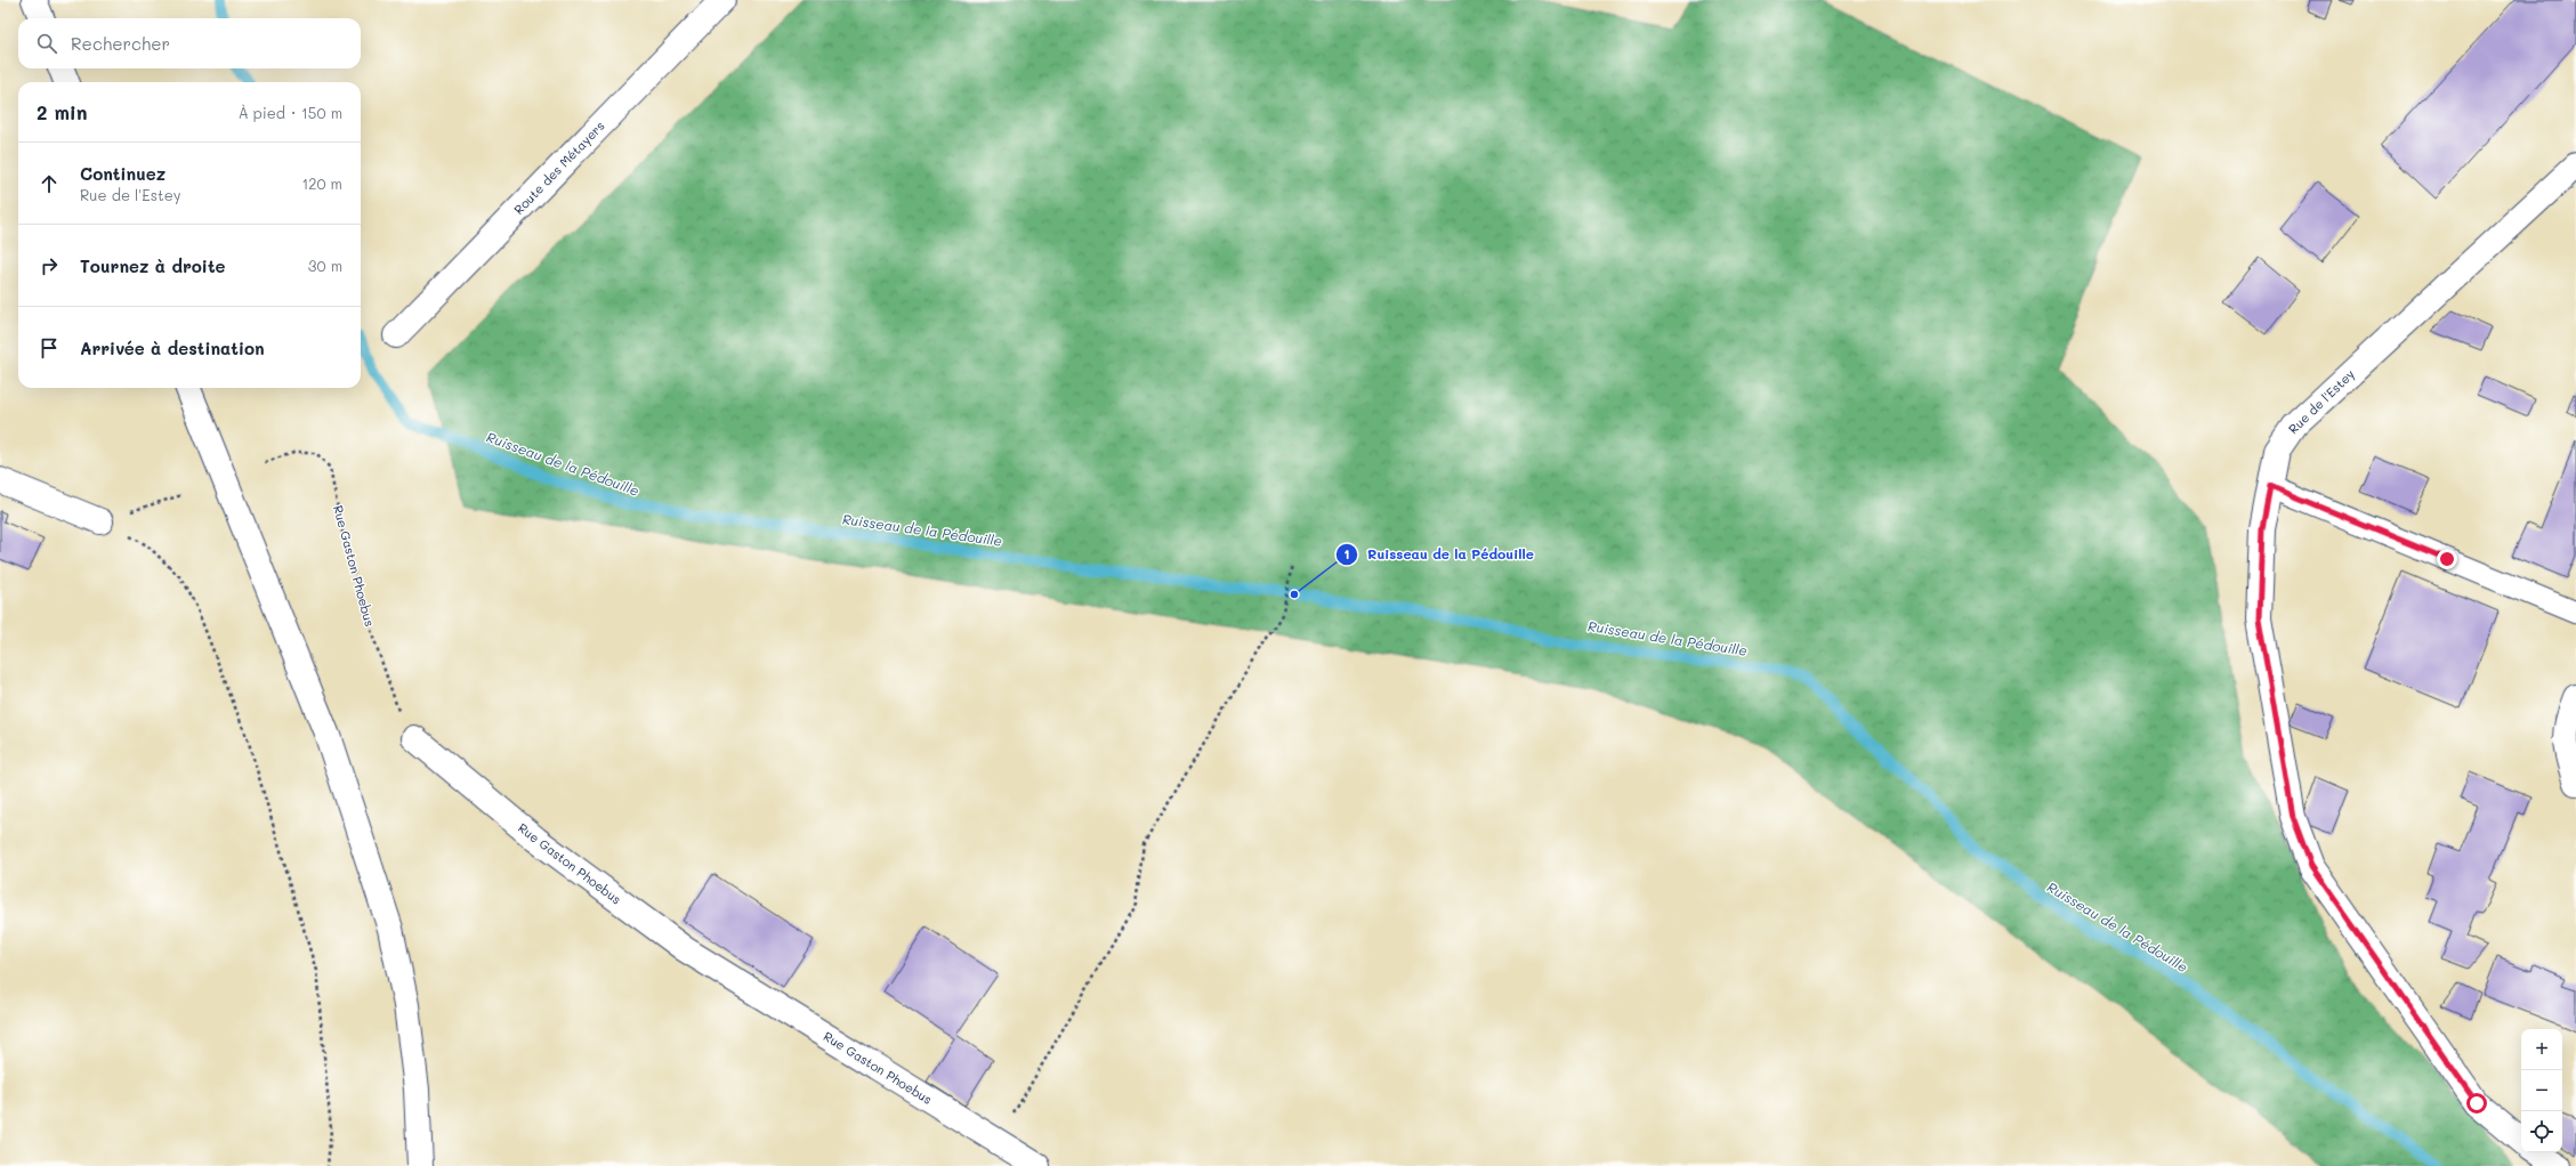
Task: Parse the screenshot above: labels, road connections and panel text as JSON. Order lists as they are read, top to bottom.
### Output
{
  "streets": {
    "street": ["Route des Métayers", "Rue de l'Estey", "Rue Gaston Phoebus"]
  },
  "water": ["Ruisseau de la Pédouille"],
  "places": ["Ruisseau de la Pédouille"],
  "page": {
    "search": "Rechercher",
    "heading": ["2 min", "À pied · 150 m"],
    "list": [
      ["Continuez", "Rue de l'Estey", "120 m"],
      ["Tournez à droite", "30 m"],
      "Arrivée à destination"
    ],
    "map_buttons": ["+", "−"]
  }
}
